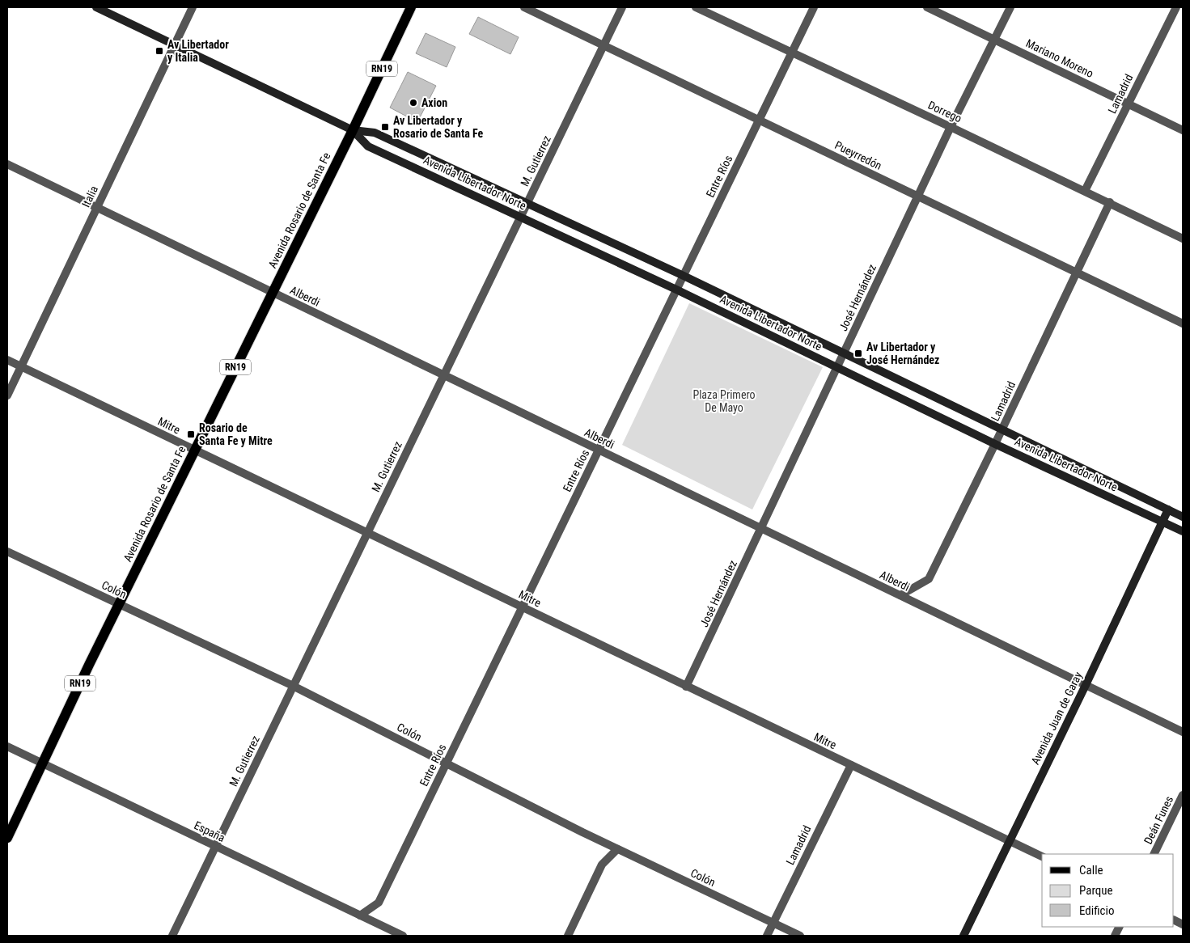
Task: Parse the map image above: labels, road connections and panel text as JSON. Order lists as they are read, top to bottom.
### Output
{
  "streets": {
    "main road": [
      "RN19",
      "Avenida Libertador Norte",
      "Avenida Rosario de Santa Fe",
      "Avenida Juan de Garay"
    ],
    "street": [
      "Mariano Moreno",
      "Lamadrid",
      "Dorrego",
      "Pueyrredón",
      "M. Gutierrez",
      "Entre Ríos",
      "Italia",
      "Alberdi",
      "José Hernández",
      "Mitre",
      "Colón",
      "Deán Funes",
      "España"
    ]
  },
  "crossings": [
    ["Mariano Moreno", "Lamadrid"],
    ["Mariano Moreno", "José Hernández"],
    ["Lamadrid", "Dorrego"],
    ["Lamadrid", "Pueyrredón"],
    ["Lamadrid", "Avenida Libertador Norte"],
    ["Lamadrid", "Alberdi"],
    ["Lamadrid", "Mitre"],
    ["Lamadrid", "Colón"],
    ["Dorrego", "Entre Ríos"],
    ["Dorrego", "José Hernández"],
    ["Pueyrredón", "M. Gutierrez"],
    ["Pueyrredón", "Entre Ríos"],
    ["Pueyrredón", "José Hernández"],
    ["M. Gutierrez", "Avenida Libertador Norte"],
    ["M. Gutierrez", "Alberdi"],
    ["M. Gutierrez", "Mitre"],
    ["M. Gutierrez", "Colón"],
    ["M. Gutierrez", "España"],
    ["Entre Ríos", "Avenida Libertador Norte"],
    ["Entre Ríos", "Alberdi"],
    ["Entre Ríos", "Mitre"],
    ["Entre Ríos", "Colón"],
    ["Entre Ríos", "España"],
    ["Avenida Libertador Norte", "Italia"],
    ["Avenida Libertador Norte", "Avenida Rosario de Santa Fe"],
    ["Avenida Libertador Norte", "José Hernández"],
    ["Avenida Libertador Norte", "Avenida Juan de Garay"],
    ["Italia", "Alberdi"],
    ["Italia", "Mitre"],
    ["Avenida Rosario de Santa Fe", "Alberdi"],
    ["Avenida Rosario de Santa Fe", "Mitre"],
    ["Avenida Rosario de Santa Fe", "Colón"],
    ["Avenida Rosario de Santa Fe", "España"],
    ["Alberdi", "José Hernández"],
    ["Alberdi", "Avenida Juan de Garay"],
    ["José Hernández", "Mitre"],
    ["Mitre", "Avenida Juan de Garay"]
  ],
  "parks": ["Plaza Primero De Mayo"],
  "places": {
    "transit": [
      "Av Libertador y Italia",
      "Av Libertador y Rosario de Santa Fe",
      "Av Libertador y José Hernández",
      "Rosario de Santa Fe y Mitre"
    ],
    "other": ["Axion"]
  },
  "legend": ["Calle", "Parque", "Edificio"]
}
